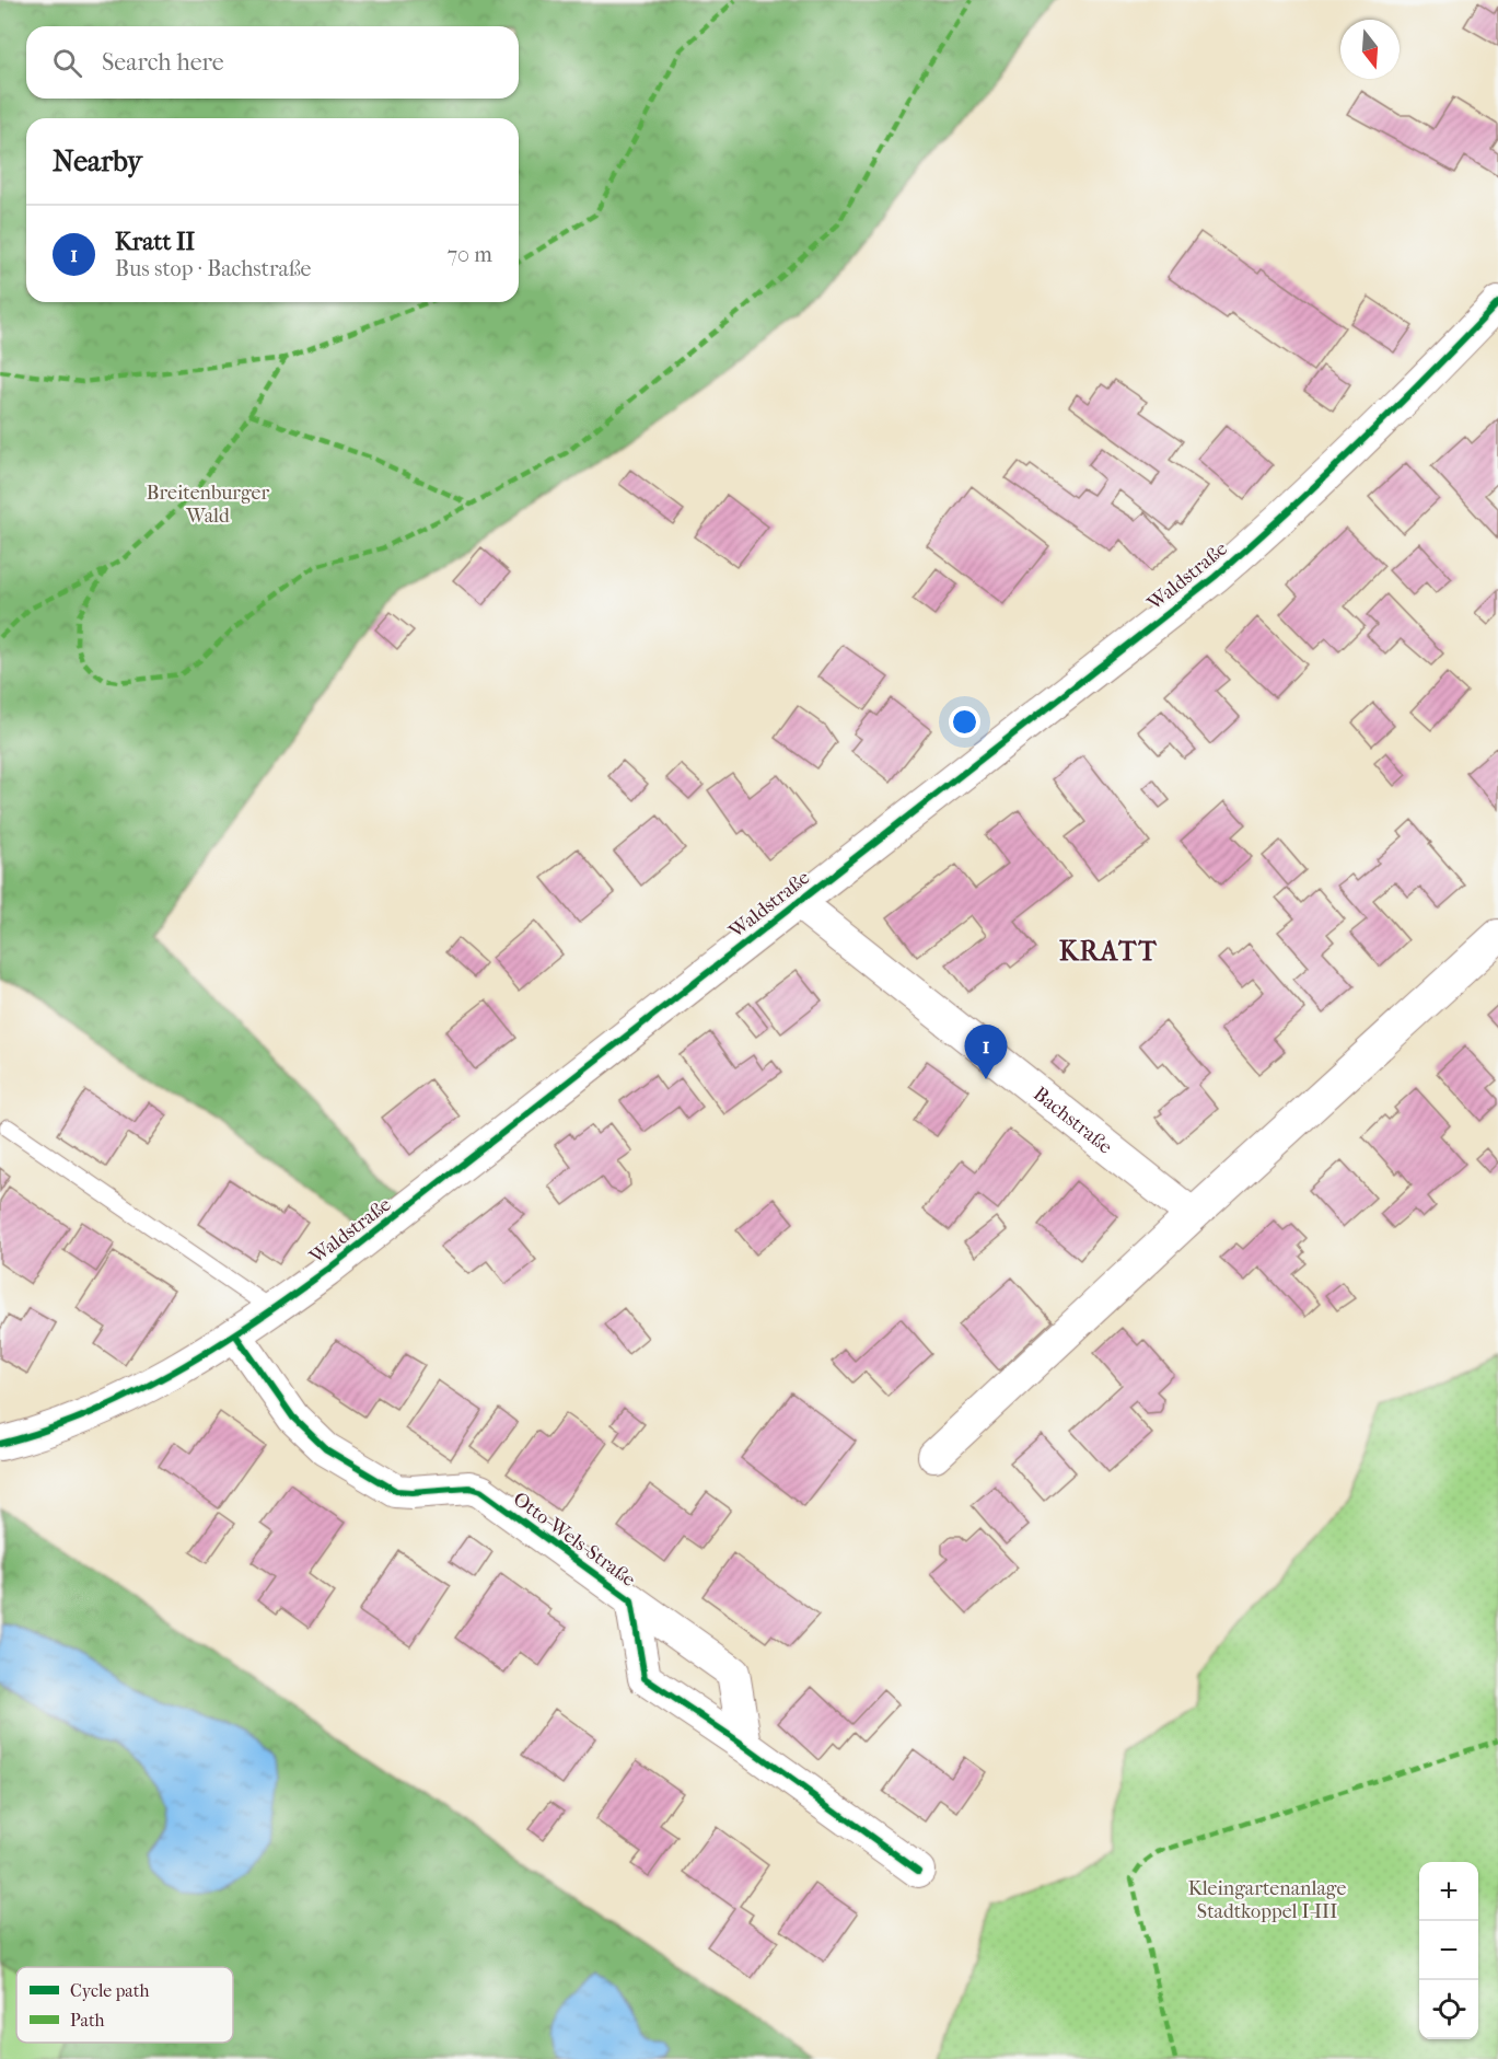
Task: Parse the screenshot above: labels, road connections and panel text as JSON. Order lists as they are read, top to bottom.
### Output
{
  "streets": {
    "street": ["Waldstraße", "Bachstraße", "Otto-Wels-Straße"]
  },
  "crossings": [
    ["Waldstraße", "Bachstraße"],
    ["Waldstraße", "Otto-Wels-Straße"]
  ],
  "districts": ["KRATT"],
  "parks": ["Breitenburger Wald", "Kleingartenanlage Stadtkoppel I-III"],
  "legend": ["Cycle path", "Path"],
  "north": "bottom",
  "page": {
    "search": "Search here",
    "heading": "Nearby",
    "list": [
      {
        "mark": "1",
        "name": "Kratt II",
        "note": "Bus stop · Bachstraße",
        "value": "70 m"
      }
    ],
    "pins": "1",
    "map_buttons": ["+", "−"]
  }
}
